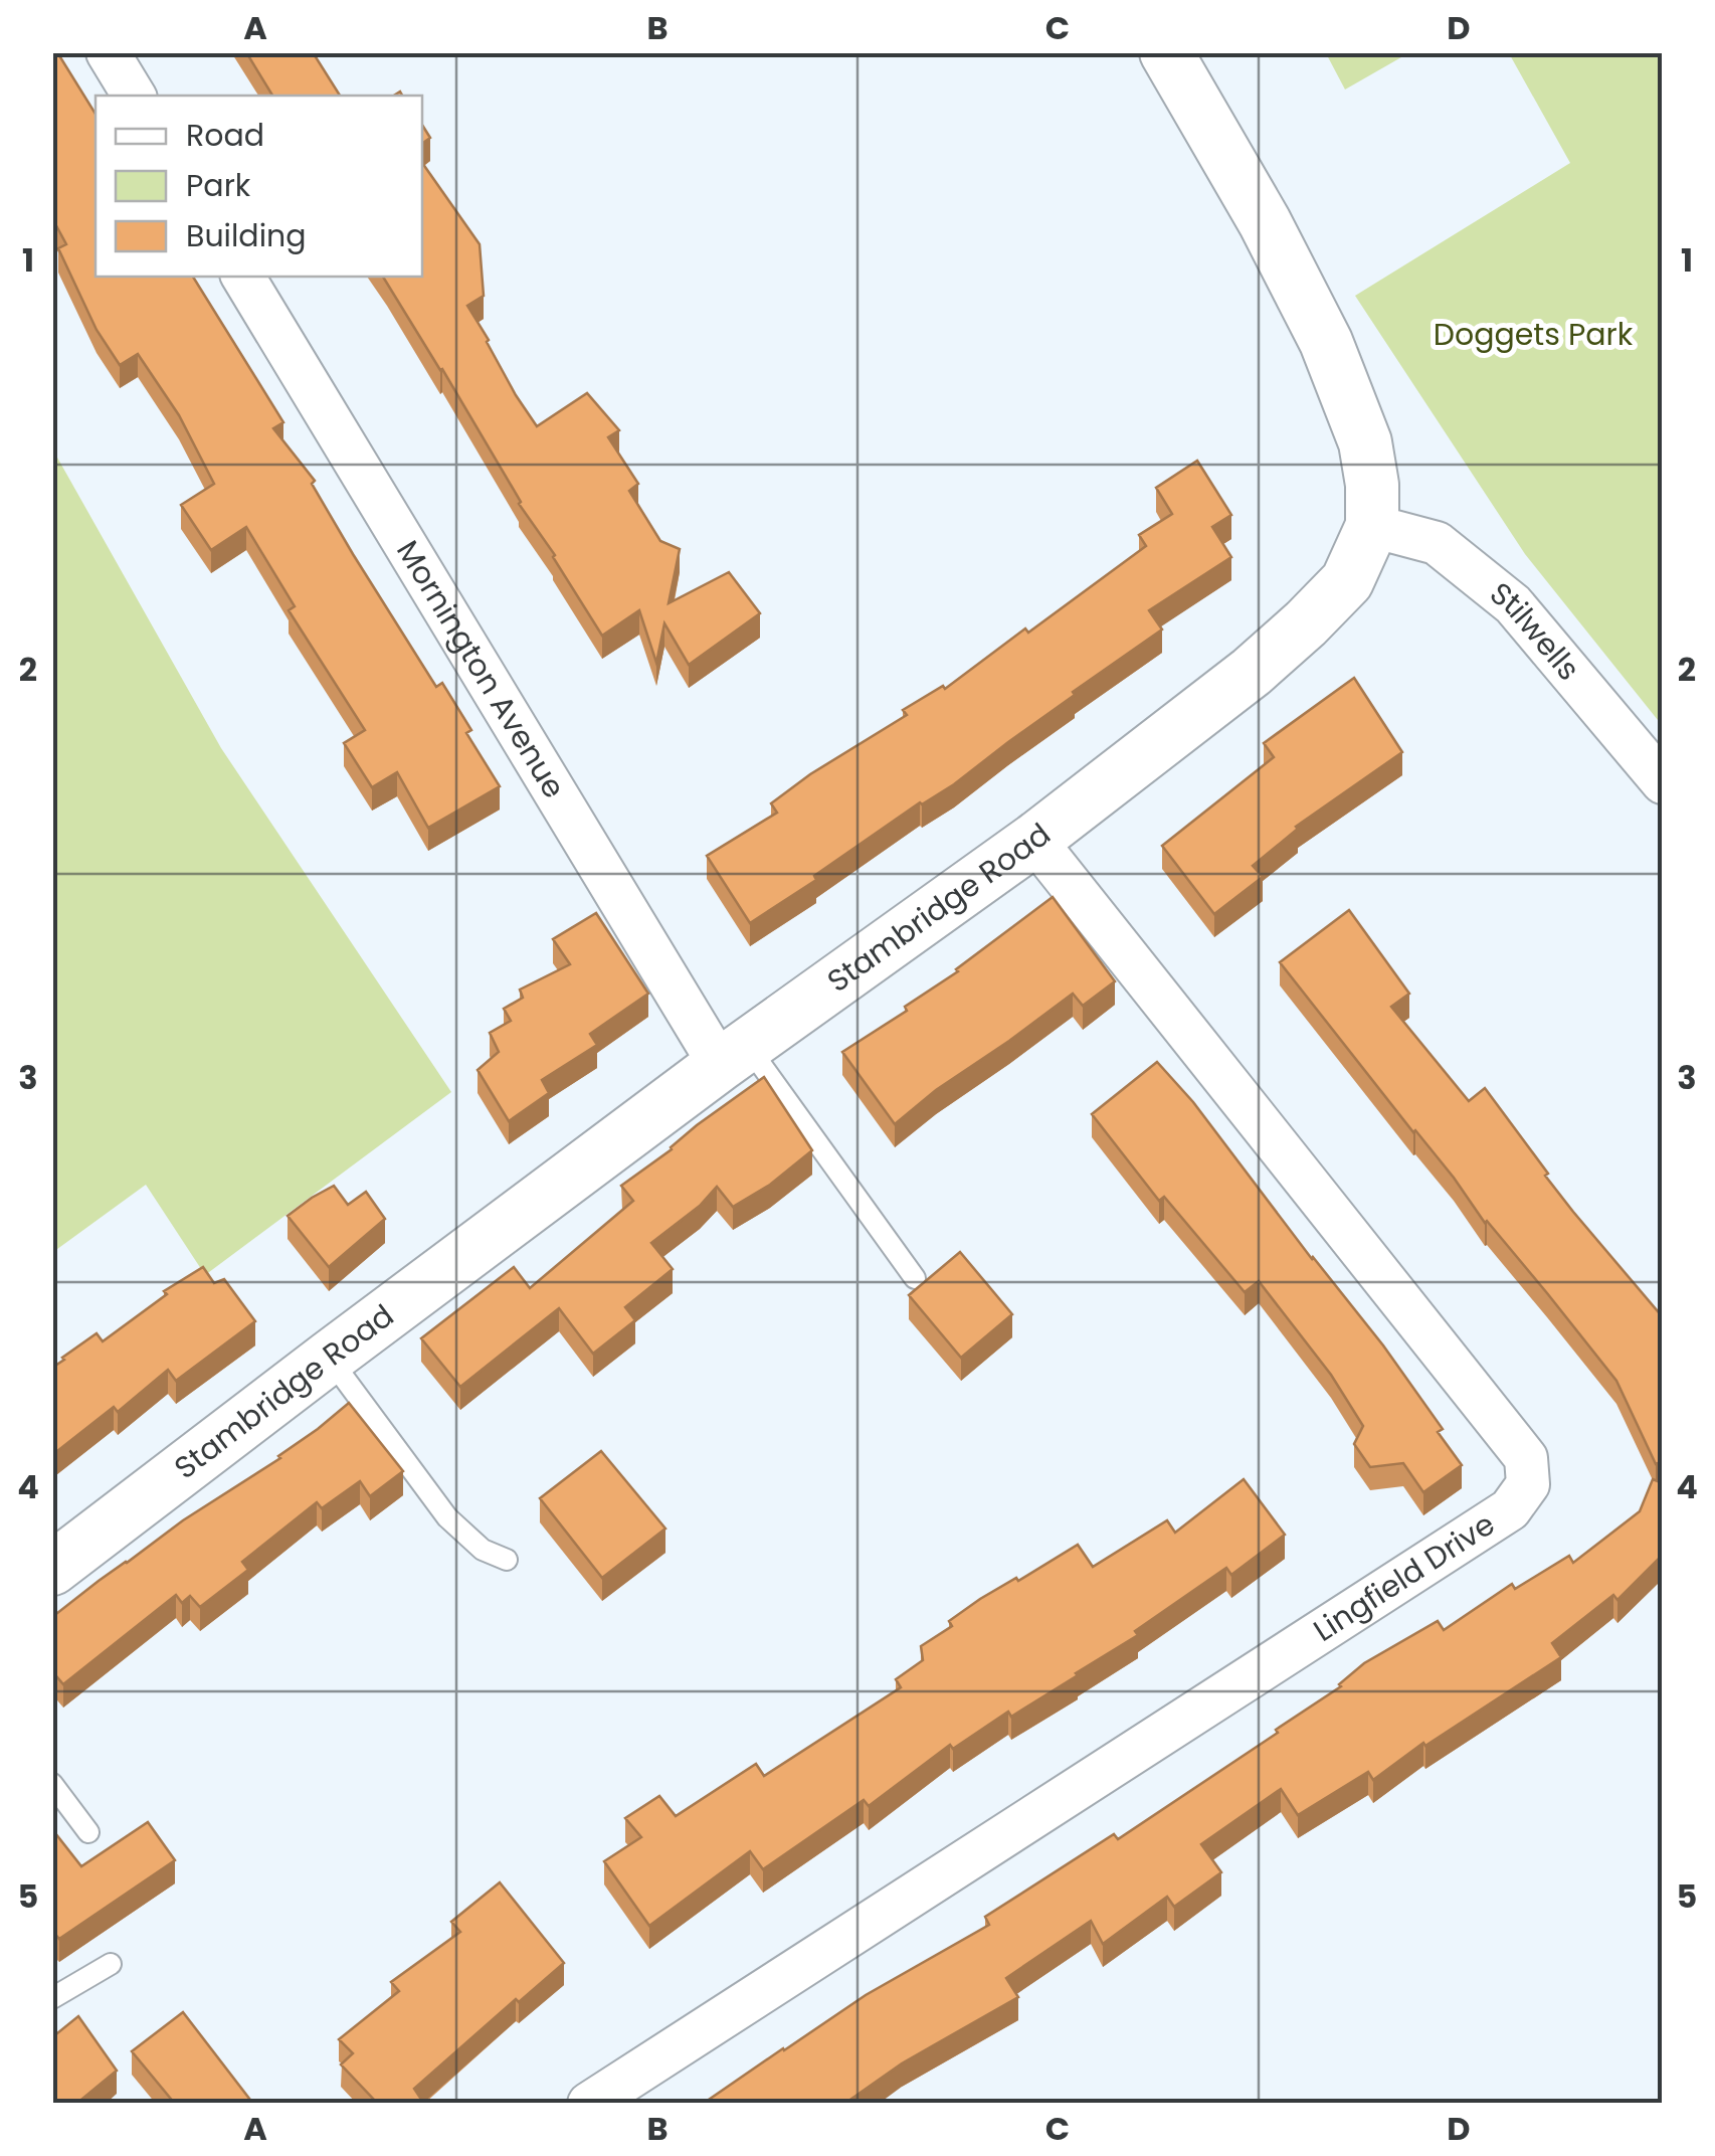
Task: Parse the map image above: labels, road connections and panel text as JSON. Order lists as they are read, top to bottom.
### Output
{
  "streets": {
    "street": [
      "Stilwells",
      "Mornington Avenue",
      "Stambridge Road",
      "Lingfield Drive"
    ]
  },
  "crossings": [
    ["Stilwells", "Stambridge Road"],
    ["Mornington Avenue", "Stambridge Road"],
    ["Stambridge Road", "Lingfield Drive"]
  ],
  "parks": ["Doggets Park"],
  "legend": ["Road", "Park", "Building"],
  "grid": {
    "columns": [
      "A",
      "B",
      "C",
      "D"
    ],
    "rows": [
      "1",
      "2",
      "3",
      "4",
      "5"
    ]
  }
}
